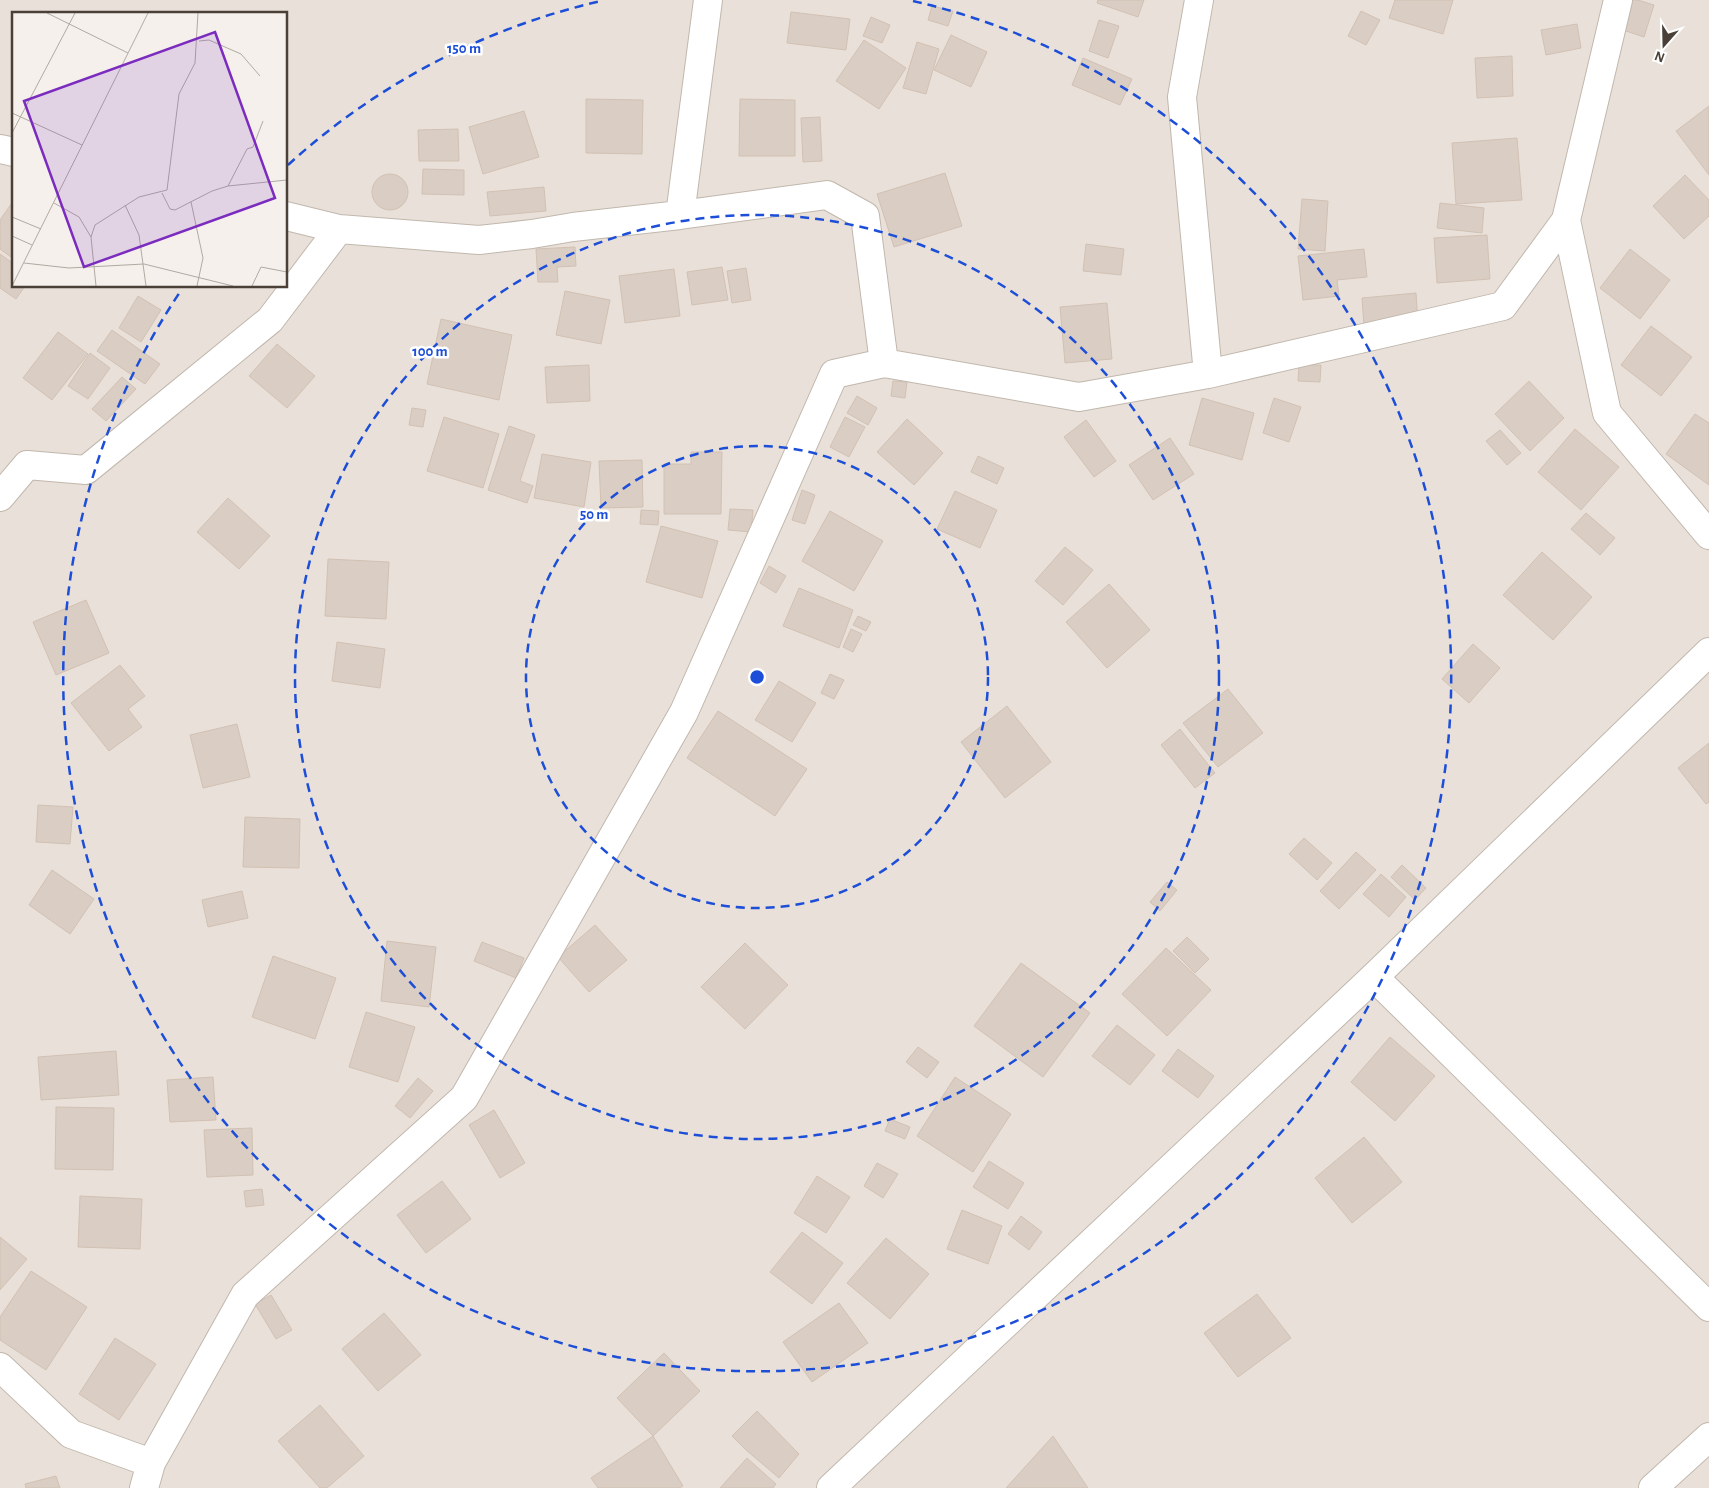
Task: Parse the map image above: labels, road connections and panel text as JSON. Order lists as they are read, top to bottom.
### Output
{
  "north": "bottom",
  "rings": ["150 m", "100 m", "50 m"]
}
